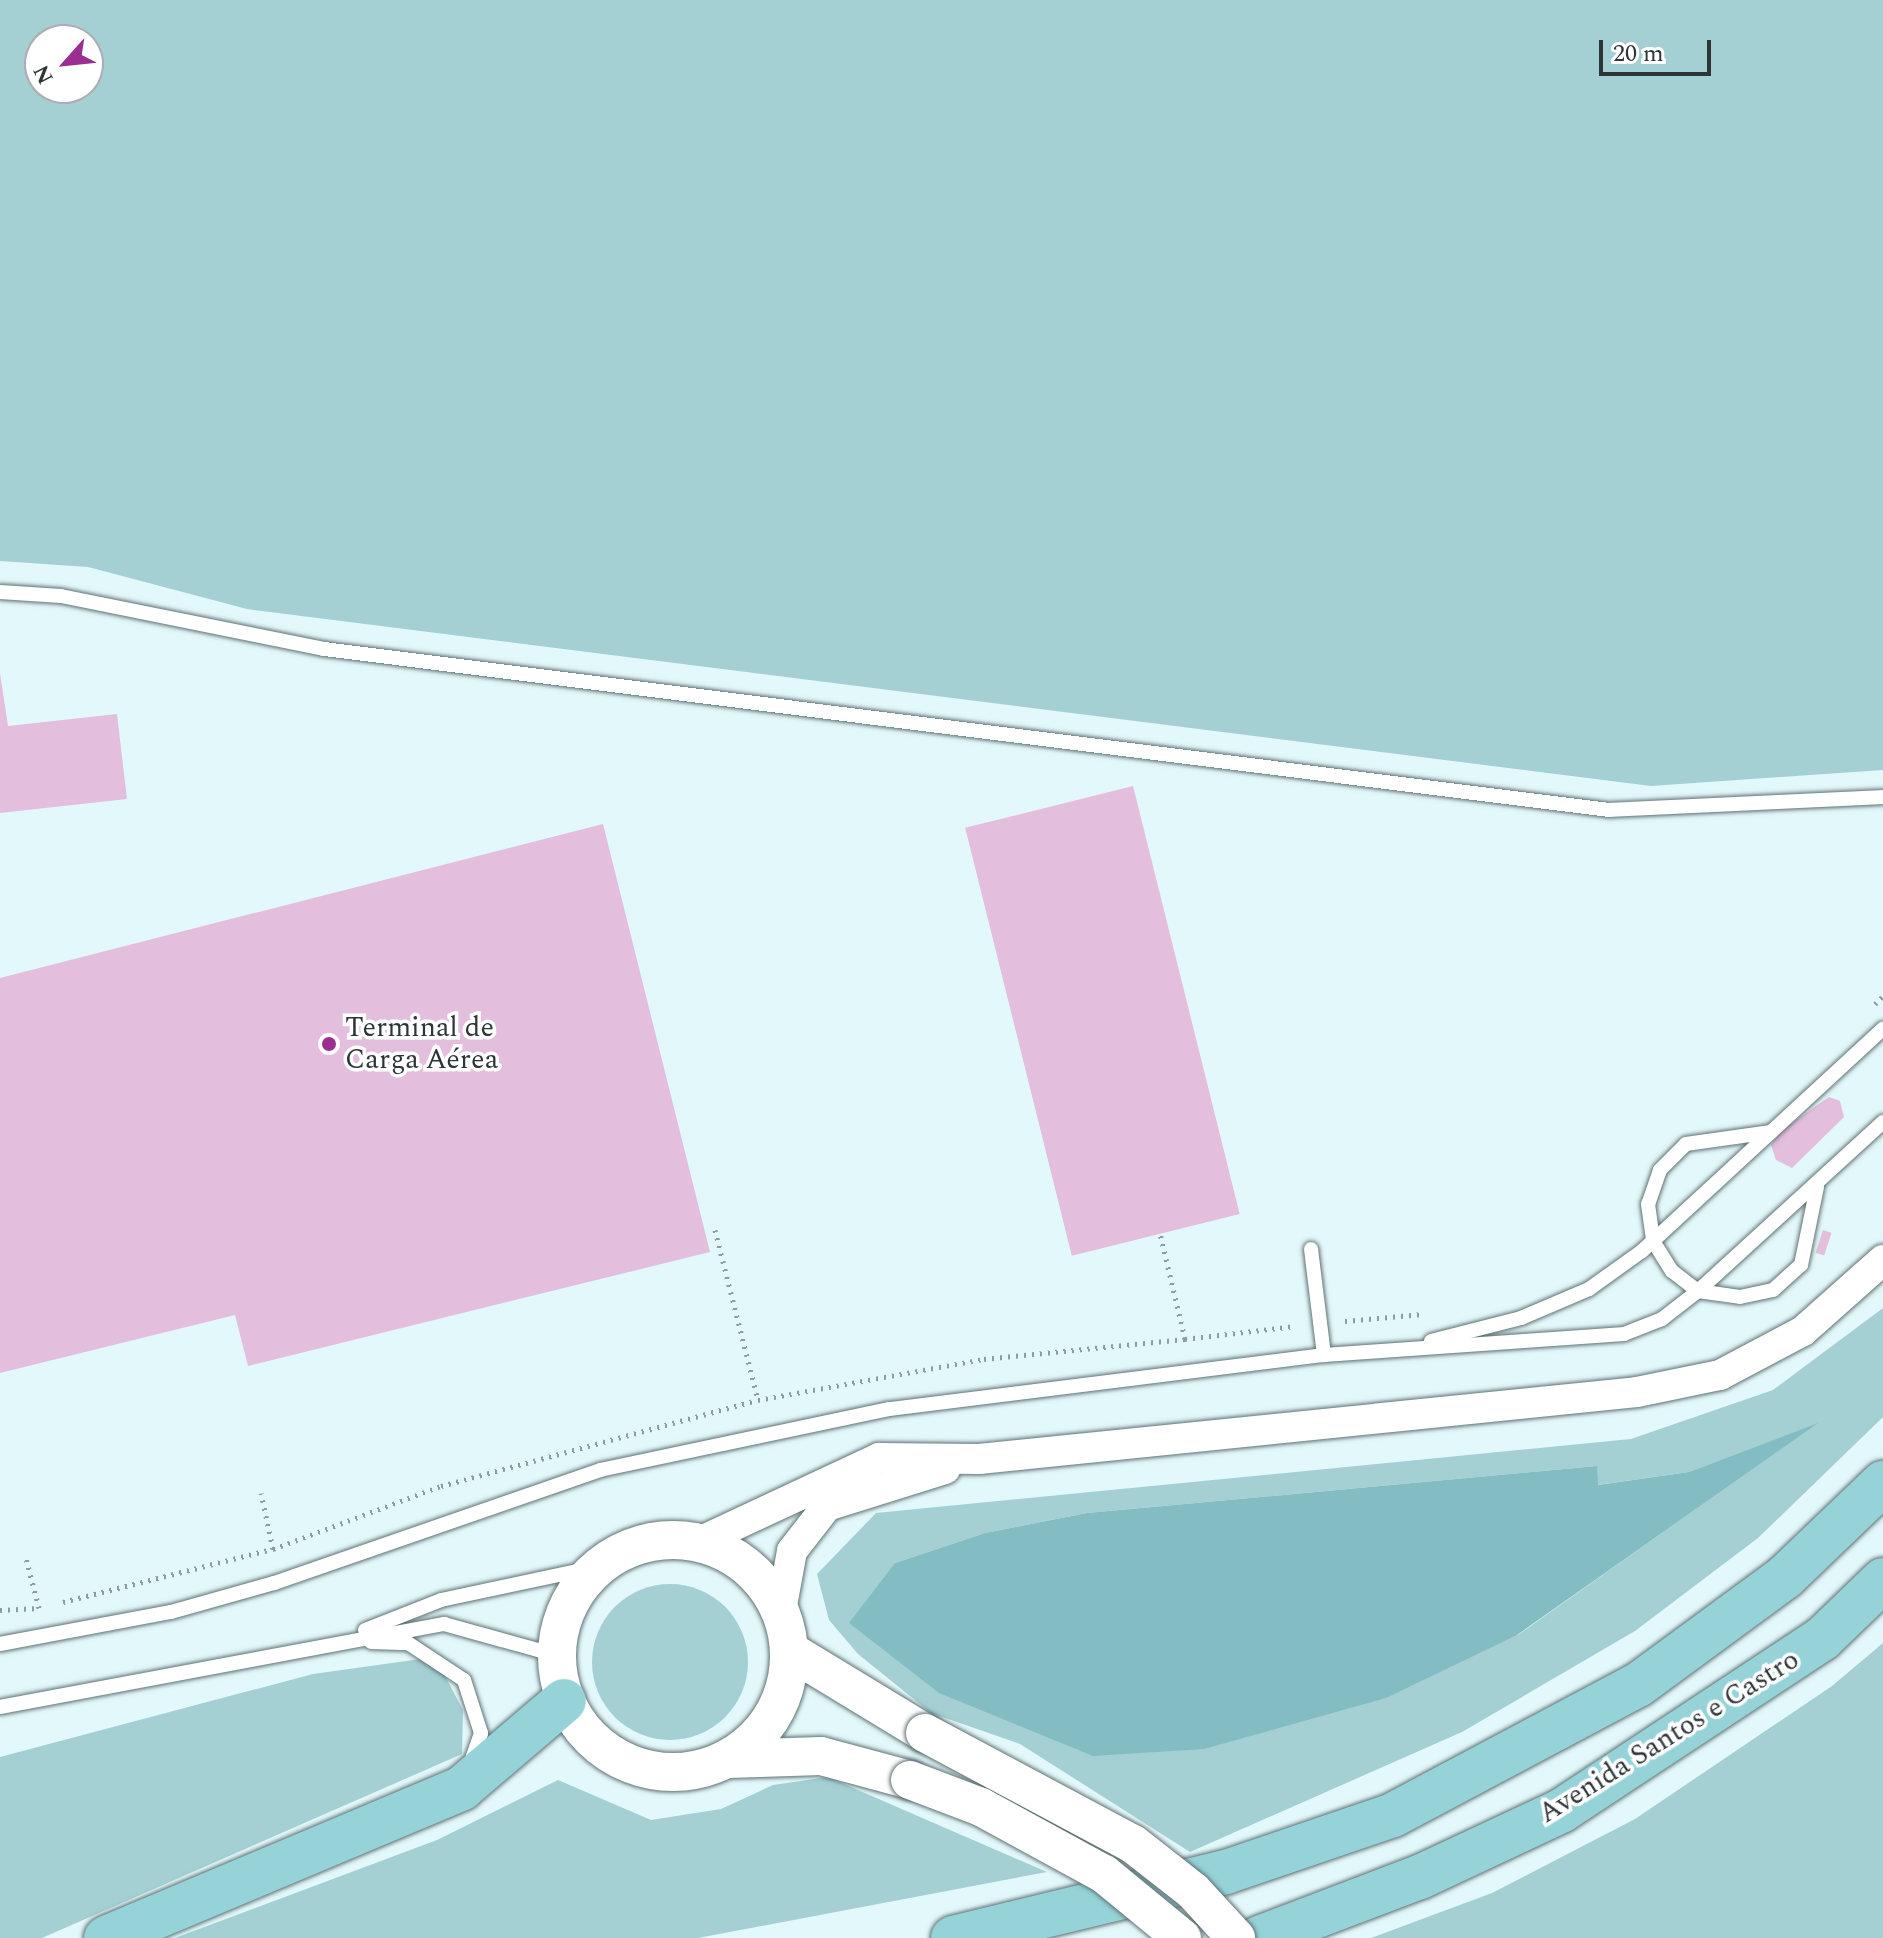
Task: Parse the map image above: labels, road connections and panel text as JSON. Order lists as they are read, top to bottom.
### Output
{
  "streets": {
    "main road": ["Avenida Santos e Castro"]
  },
  "places": ["Terminal de Carga Aérea"],
  "scale_bar": "20 m",
  "north": "bottom left"
}
